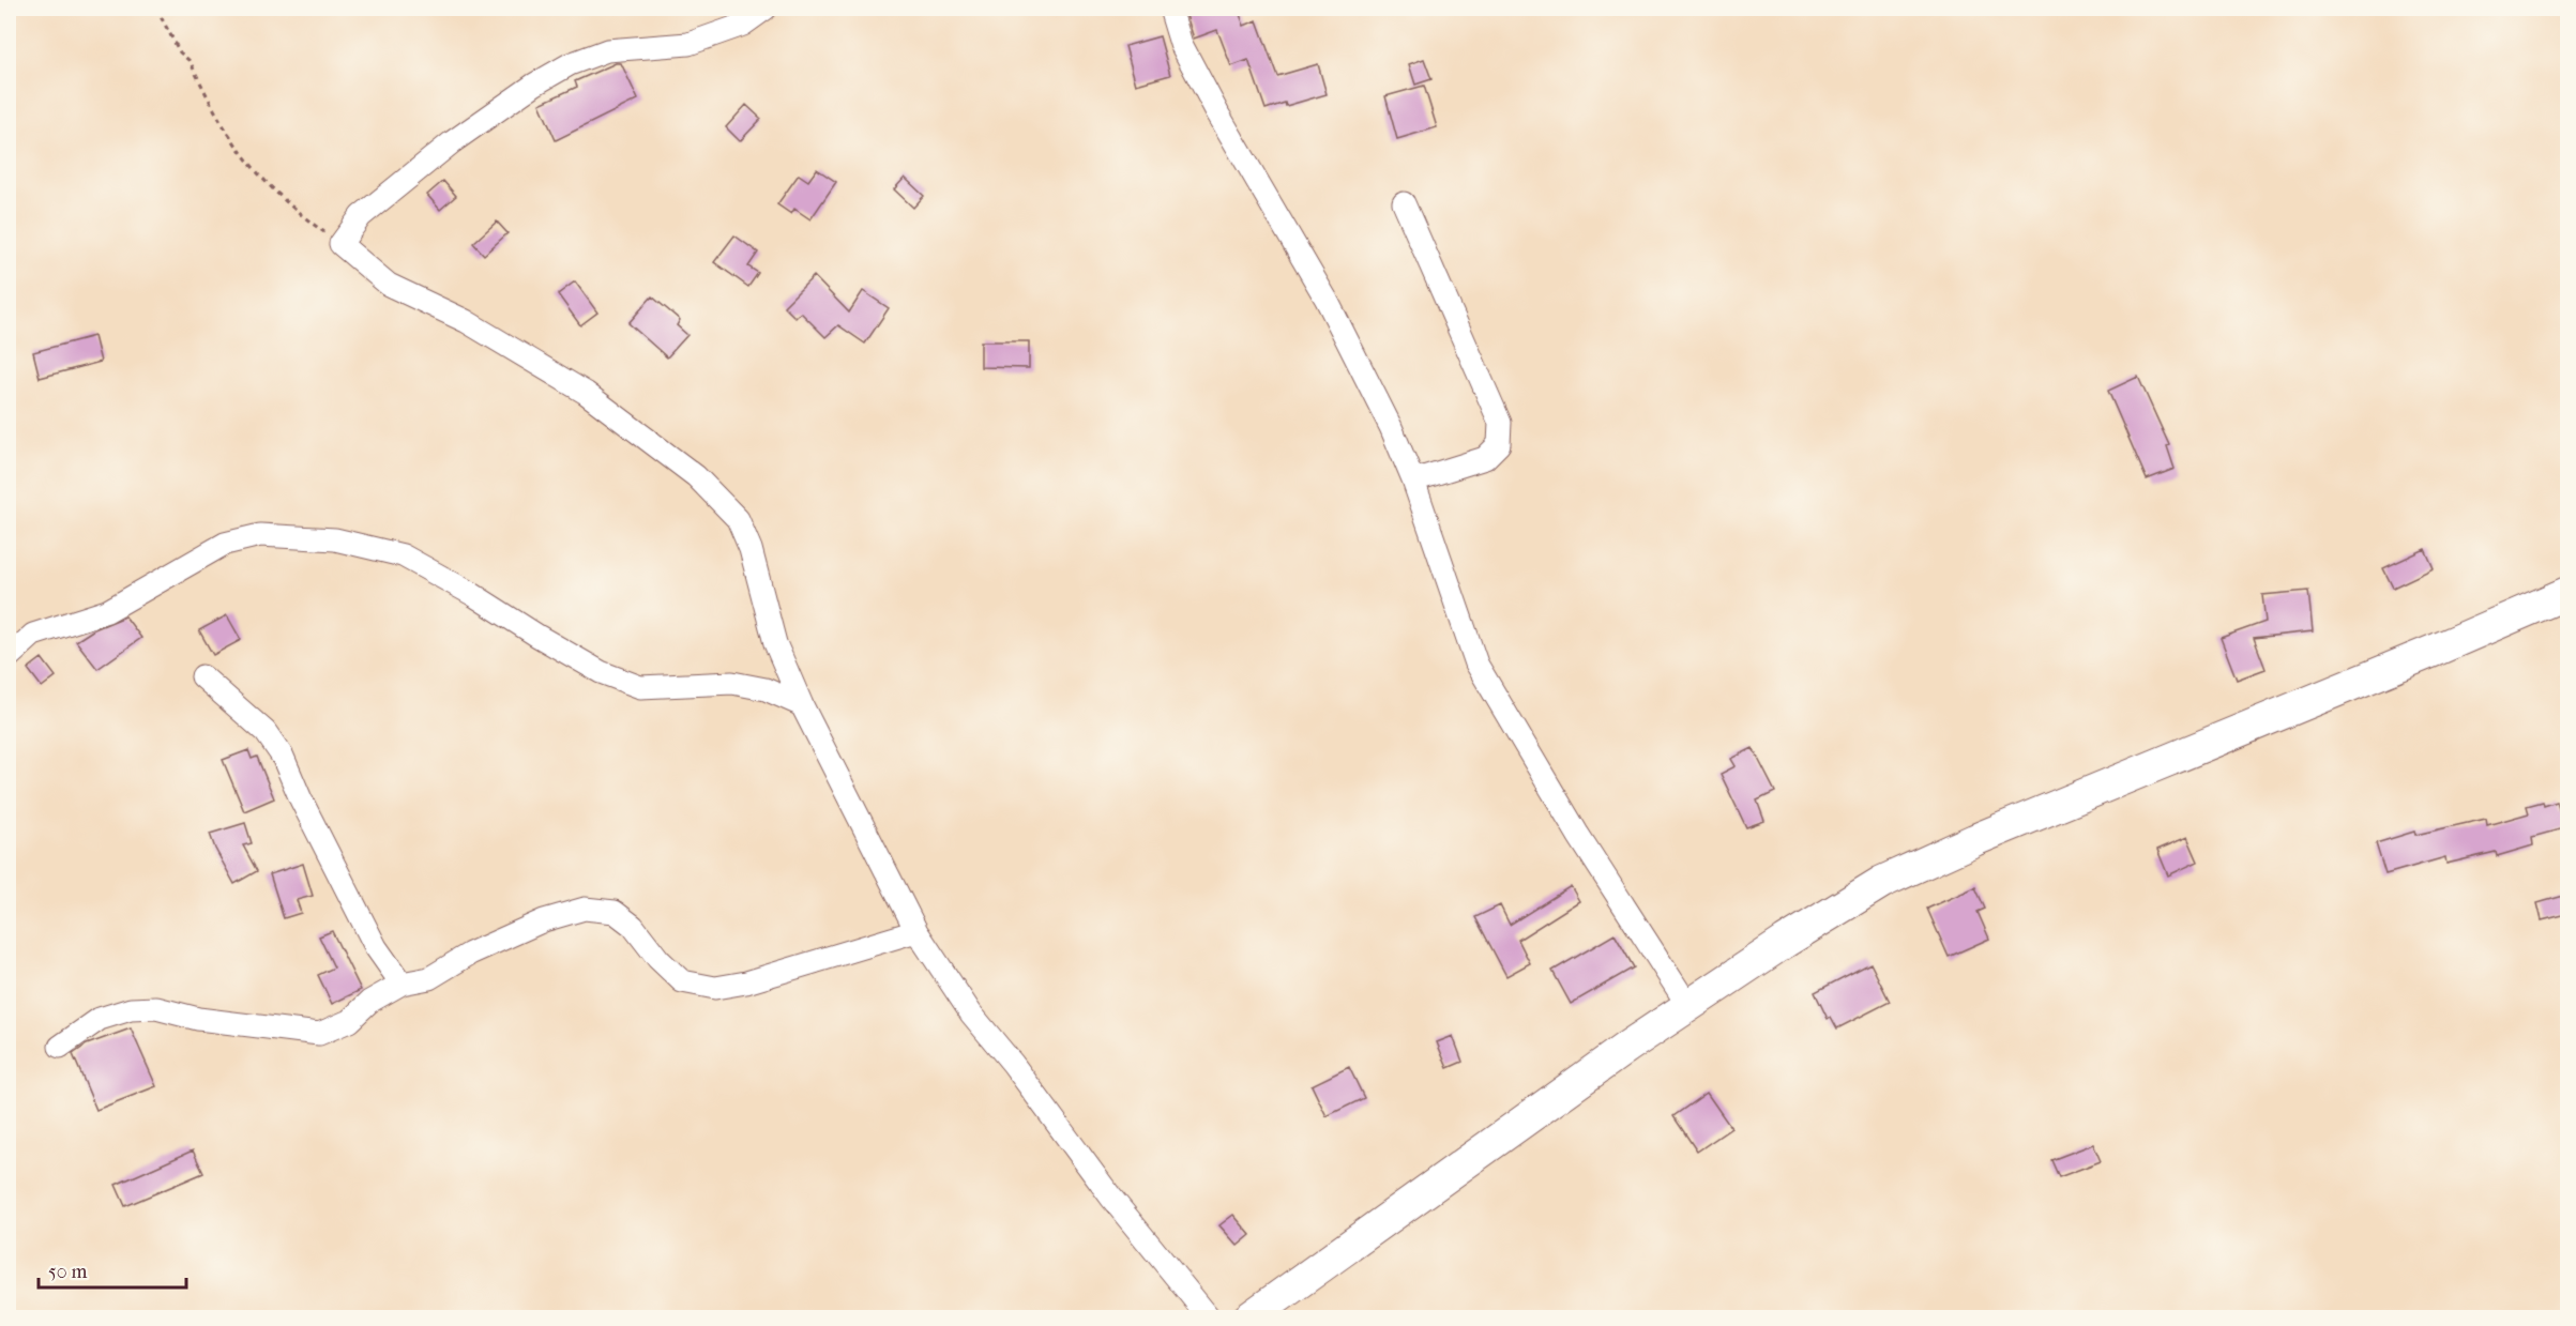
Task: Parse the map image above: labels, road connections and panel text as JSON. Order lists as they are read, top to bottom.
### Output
{
  "scale_bar": "50 m"
}
